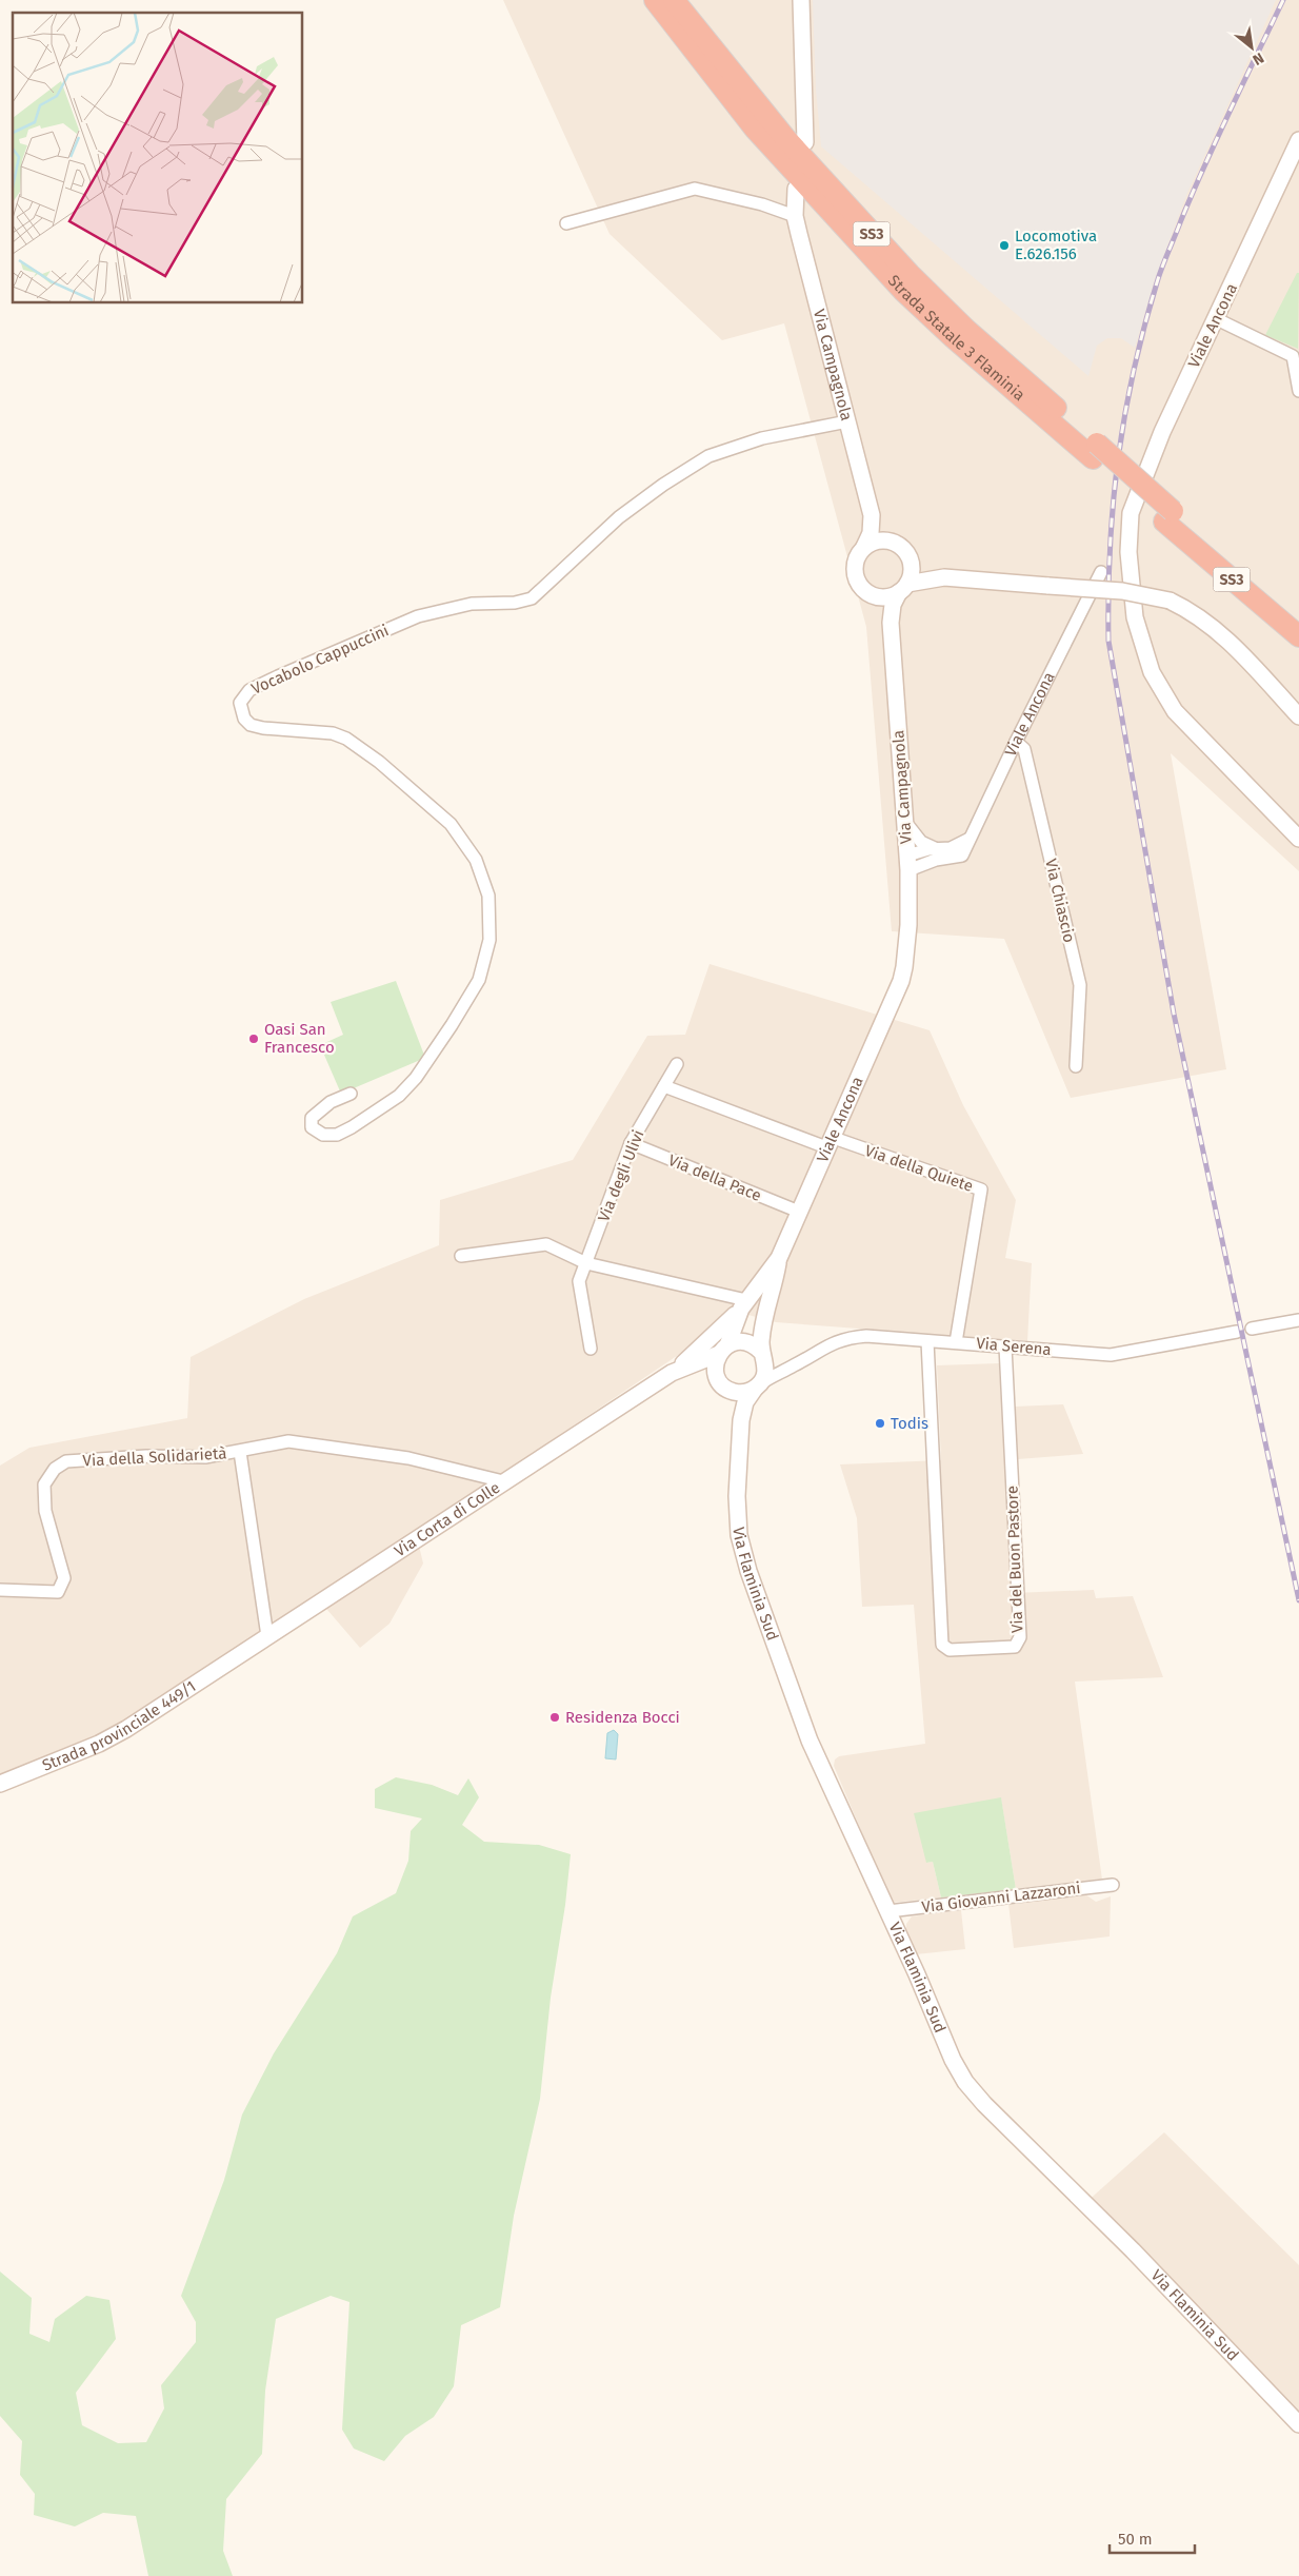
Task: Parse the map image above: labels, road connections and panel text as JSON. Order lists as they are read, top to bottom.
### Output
{
  "streets": {
    "highway": ["SS3", "Strada Statale 3 Flaminia"],
    "main road": [
      "Viale Ancona",
      "Via Campagnola",
      "Via Corta di Colle",
      "Via Flaminia Sud",
      "Strada provinciale 449/1"
    ],
    "street": [
      "Vocabolo Cappuccini",
      "Via Chiascio",
      "Via della Quiete",
      "Via degli Ulivi",
      "Via della Pace",
      "Via Serena",
      "Via della Solidarietà",
      "Via del Buon Pastore",
      "Via Giovanni Lazzaroni"
    ]
  },
  "crossings": [
    ["Viale Ancona", "Via Campagnola"],
    ["Viale Ancona", "Via Chiascio"],
    ["Viale Ancona", "Via della Quiete"],
    ["Viale Ancona", "Via della Pace"],
    ["Viale Ancona", "Via Serena"],
    ["Viale Ancona", "Via Corta di Colle"],
    ["Viale Ancona", "Via Flaminia Sud"],
    ["Via Campagnola", "Vocabolo Cappuccini"],
    ["Via della Quiete", "Via Serena"],
    ["Via degli Ulivi", "Via della Pace"],
    ["Via Serena", "Via Corta di Colle"],
    ["Via Serena", "Via del Buon Pastore"],
    ["Via Serena", "Via Flaminia Sud"],
    ["Via della Solidarietà", "Via Corta di Colle"],
    ["Via Corta di Colle", "Via Flaminia Sud"],
    ["Via Corta di Colle", "Strada provinciale 449/1"],
    ["Via Flaminia Sud", "Via Giovanni Lazzaroni"]
  ],
  "places": [
    "Locomotiva E.626.156",
    "Oasi San Francesco",
    "Todis",
    "Residenza Bocci"
  ],
  "scale_bar": "50 m",
  "north": "bottom right"
}
